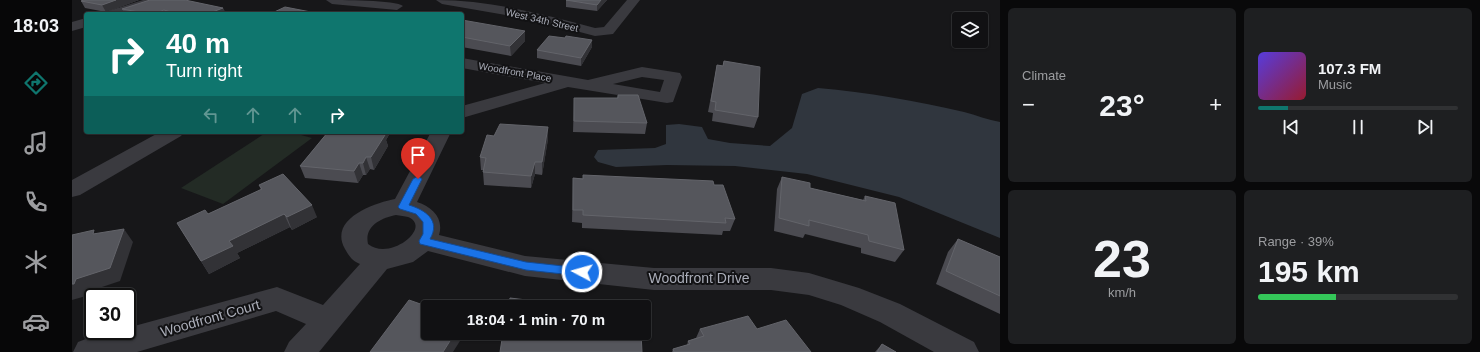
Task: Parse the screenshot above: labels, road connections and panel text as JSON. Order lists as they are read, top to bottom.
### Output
{
  "streets": {
    "street": [
      "West 34th Street",
      "Woodfront Place",
      "Woodfront Drive",
      "Woodfront Court"
    ]
  },
  "page": {
    "tabs": "18:03",
    "tile": [
      "Climate",
      ["23", "km/h"],
      ["Range · 39%", "195 km"]
    ],
    "turn": ["40 m", "Turn right"],
    "song": ["107.3 FM", "Music"],
    "heat": ["−", "23°", "+"],
    "limit": "30",
    "trip": "18:04 · 1 min · 70 m"
  }
}
